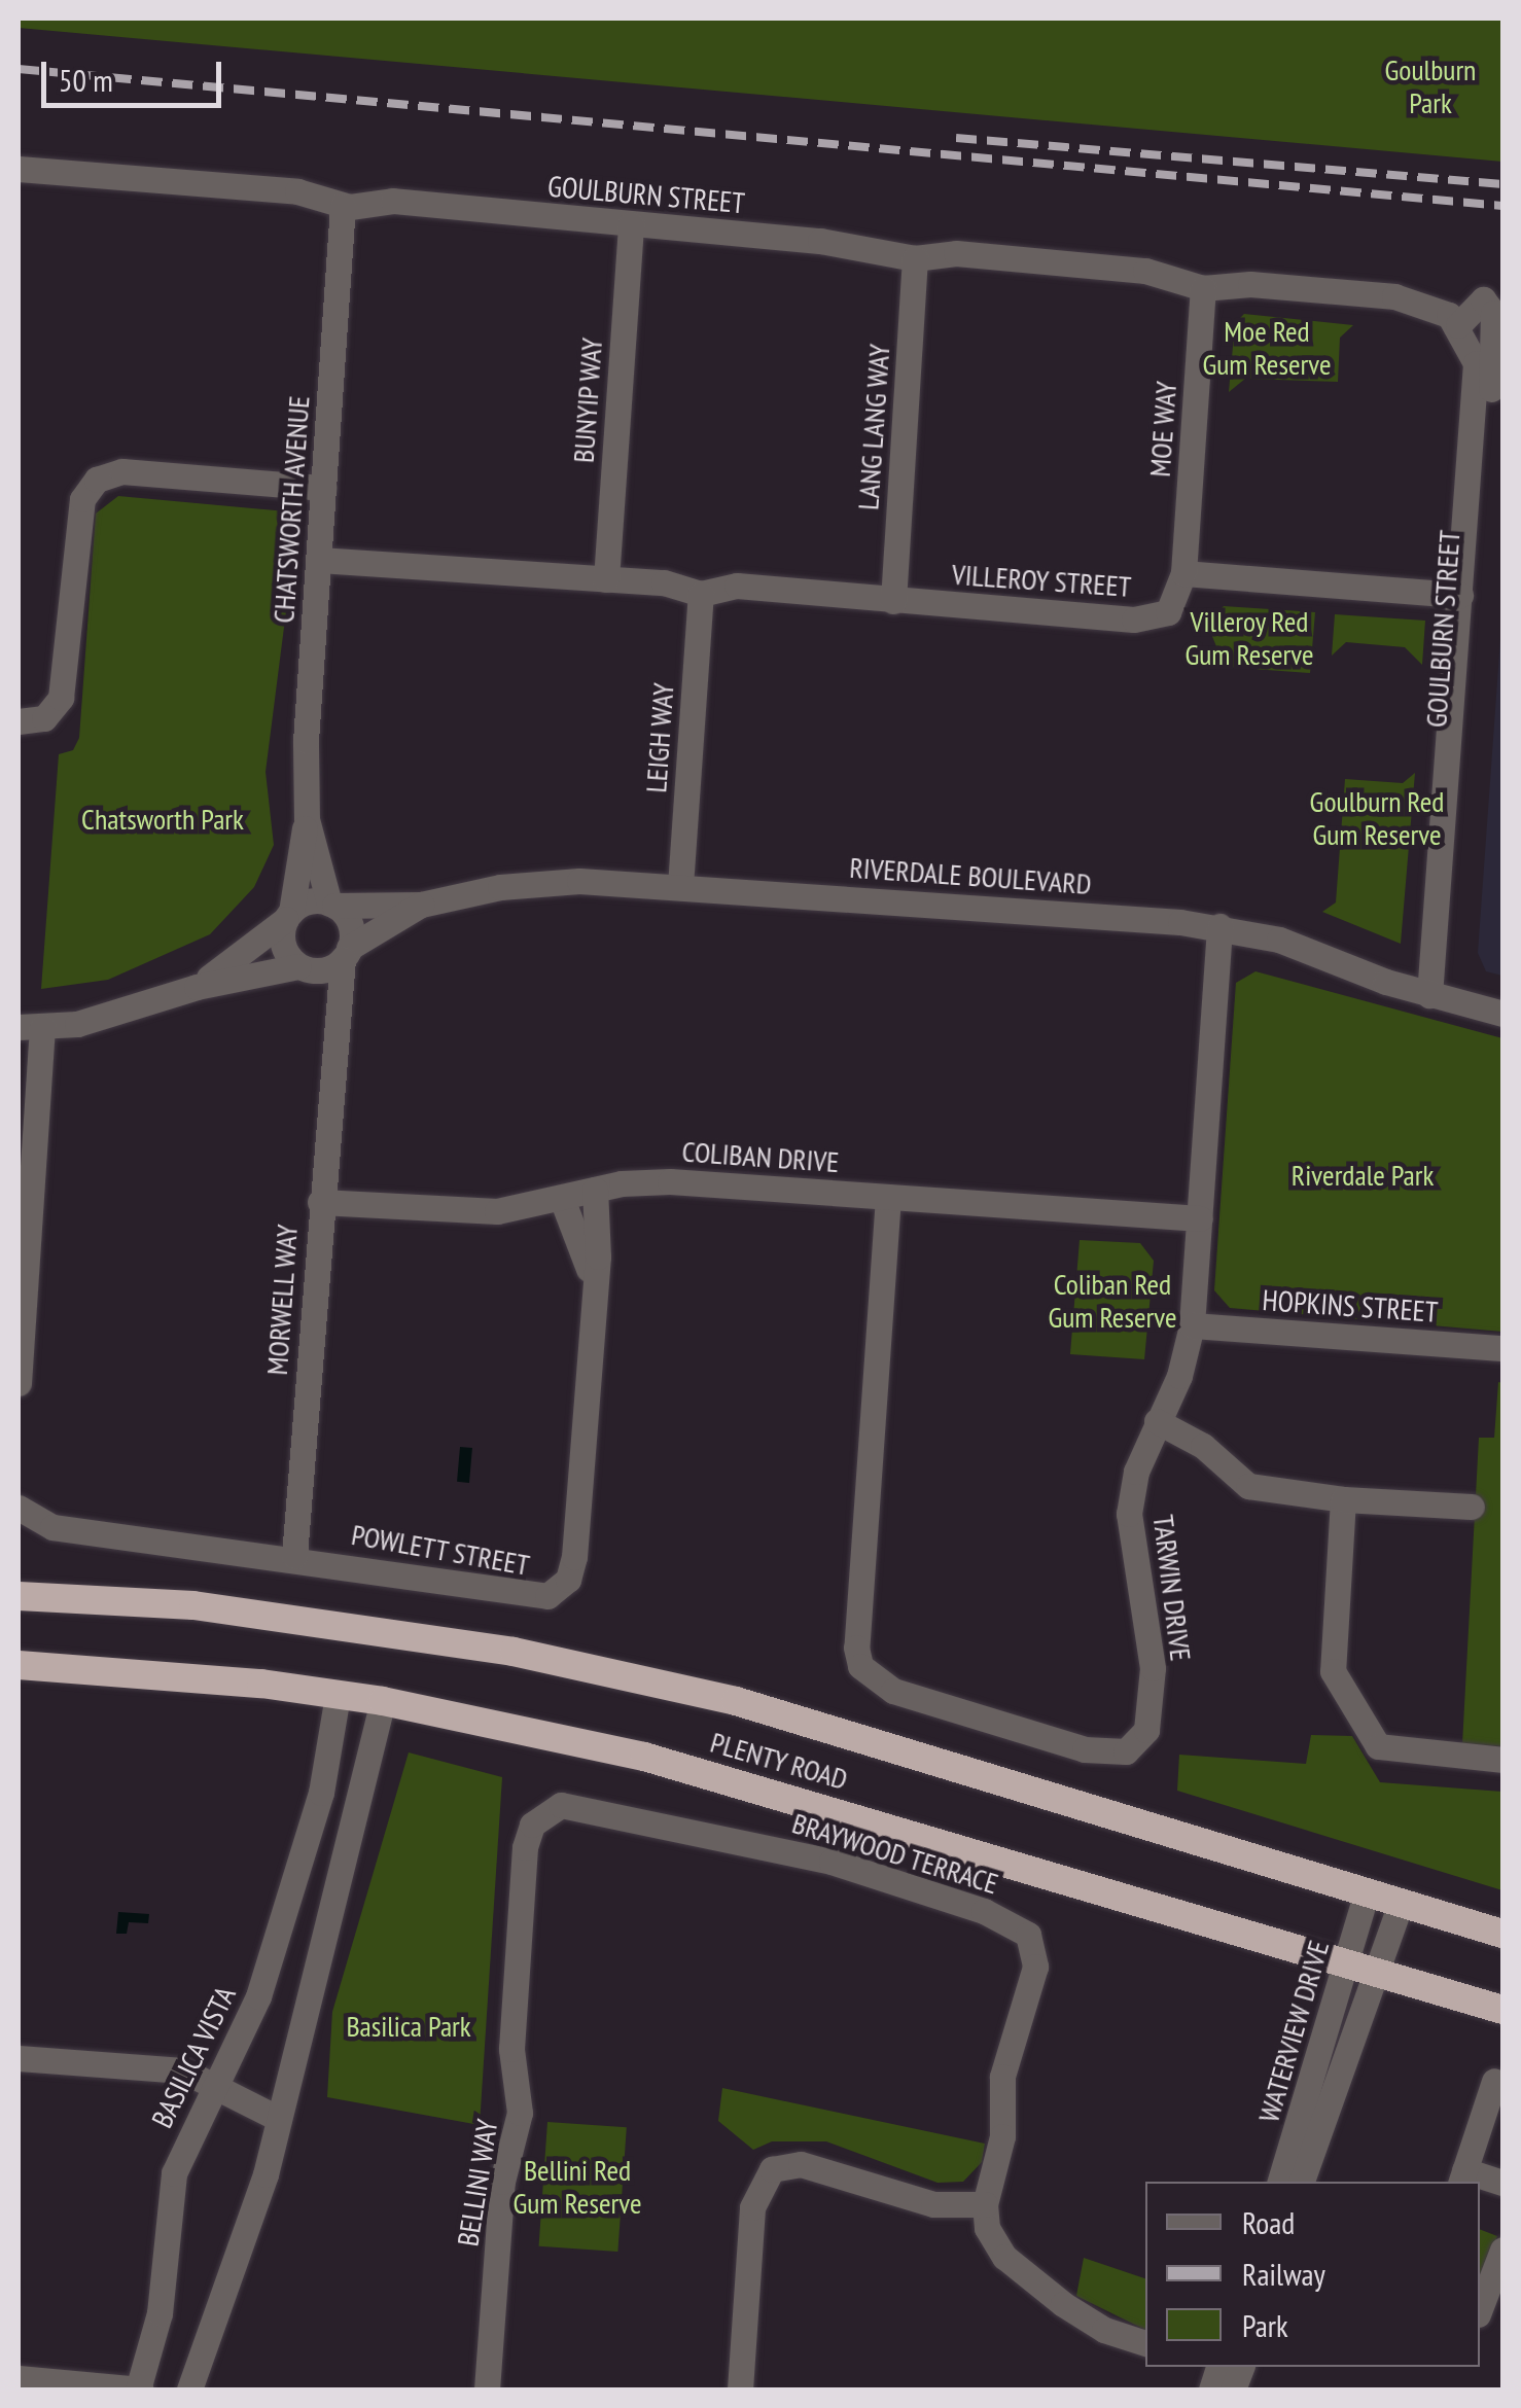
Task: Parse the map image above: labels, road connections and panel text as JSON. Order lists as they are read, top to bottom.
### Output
{
  "streets": {
    "highway": ["PLENTY ROAD"],
    "street": [
      "GOULBURN STREET",
      "BUNYIP WAY",
      "LANG LANG WAY",
      "MOE WAY",
      "CHATSWORTH AVENUE",
      "VILLEROY STREET",
      "LEIGH WAY",
      "RIVERDALE BOULEVARD",
      "COLIBAN DRIVE",
      "MORWELL WAY",
      "HOPKINS STREET",
      "POWLETT STREET",
      "TARWIN DRIVE",
      "BRAYWOOD TERRACE",
      "WATERVIEW DRIVE",
      "BASILICA VISTA",
      "BELLINI WAY"
    ]
  },
  "crossings": [
    ["GOULBURN STREET", "BUNYIP WAY"],
    ["GOULBURN STREET", "LANG LANG WAY"],
    ["GOULBURN STREET", "MOE WAY"],
    ["GOULBURN STREET", "CHATSWORTH AVENUE"],
    ["GOULBURN STREET", "RIVERDALE BOULEVARD"],
    ["BUNYIP WAY", "VILLEROY STREET"],
    ["LANG LANG WAY", "VILLEROY STREET"],
    ["MOE WAY", "VILLEROY STREET"],
    ["CHATSWORTH AVENUE", "VILLEROY STREET"],
    ["CHATSWORTH AVENUE", "RIVERDALE BOULEVARD"],
    ["CHATSWORTH AVENUE", "MORWELL WAY"],
    ["VILLEROY STREET", "LEIGH WAY"],
    ["LEIGH WAY", "RIVERDALE BOULEVARD"],
    ["RIVERDALE BOULEVARD", "MORWELL WAY"],
    ["RIVERDALE BOULEVARD", "TARWIN DRIVE"],
    ["COLIBAN DRIVE", "MORWELL WAY"],
    ["COLIBAN DRIVE", "POWLETT STREET"],
    ["COLIBAN DRIVE", "TARWIN DRIVE"],
    ["MORWELL WAY", "POWLETT STREET"],
    ["HOPKINS STREET", "TARWIN DRIVE"],
    ["PLENTY ROAD", "WATERVIEW DRIVE"],
    ["PLENTY ROAD", "BASILICA VISTA"],
    ["BRAYWOOD TERRACE", "BELLINI WAY"]
  ],
  "parks": [
    "Goulburn Park",
    "Moe Red Gum Reserve",
    "Villeroy Red Gum Reserve",
    "Goulburn Red Gum Reserve",
    "Chatsworth Park",
    "Riverdale Park",
    "Coliban Red Gum Reserve",
    "Basilica Park",
    "Bellini Red Gum Reserve"
  ],
  "legend": ["Road", "Railway", "Park"],
  "scale_bar": "50 m"
}
